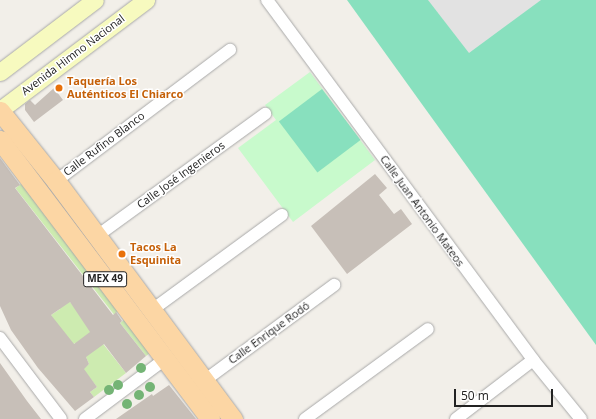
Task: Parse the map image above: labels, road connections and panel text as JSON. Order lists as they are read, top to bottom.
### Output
{
  "streets": {
    "main road": ["Avenida Himno Nacional", "MEX 49"],
    "street": [
      "Calle Rufino Blanco",
      "Calle José Ingenieros",
      "Calle Juan Antonio Mateos",
      "Calle Enrique Rodó"
    ]
  },
  "crossings": [
    ["Avenida Himno Nacional", "MEX 49"],
    ["Calle Rufino Blanco", "MEX 49"],
    ["Calle José Ingenieros", "MEX 49"],
    ["MEX 49", "Calle Enrique Rodó"]
  ],
  "places": ["Taquería Los Auténticos El Chiarco", "Tacos La Esquinita"],
  "scale_bar": "50 m"
}
